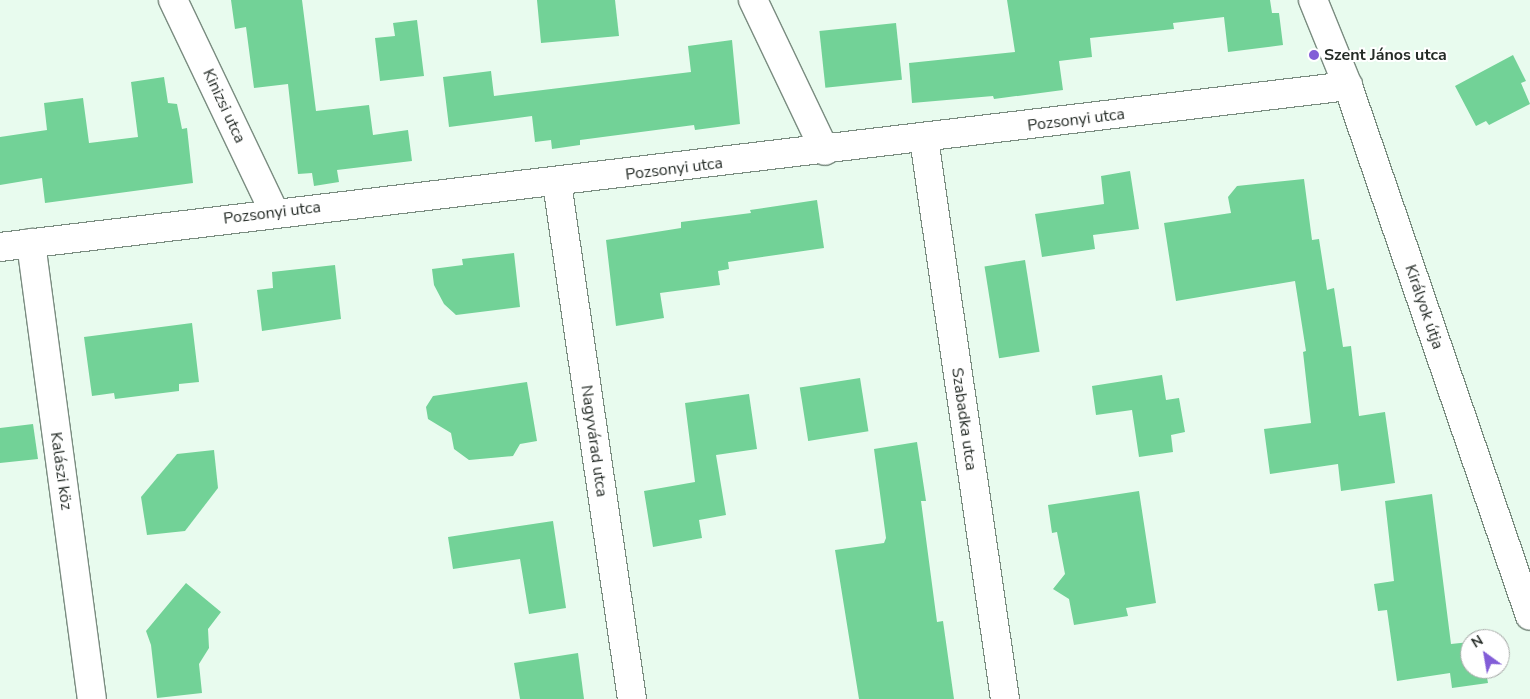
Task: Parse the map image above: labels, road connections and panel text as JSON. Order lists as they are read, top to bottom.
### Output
{
  "streets": {
    "street": [
      "Kinizsi utca",
      "Pozsonyi utca",
      "Királyok útja",
      "Szabadka utca",
      "Nagyvárad utca",
      "Kalászi köz"
    ]
  },
  "crossings": [
    ["Kinizsi utca", "Pozsonyi utca"],
    ["Pozsonyi utca", "Királyok útja"],
    ["Pozsonyi utca", "Szabadka utca"],
    ["Pozsonyi utca", "Nagyvárad utca"],
    ["Pozsonyi utca", "Kalászi köz"]
  ],
  "places": ["Szent János utca"],
  "north": "top left"
}
